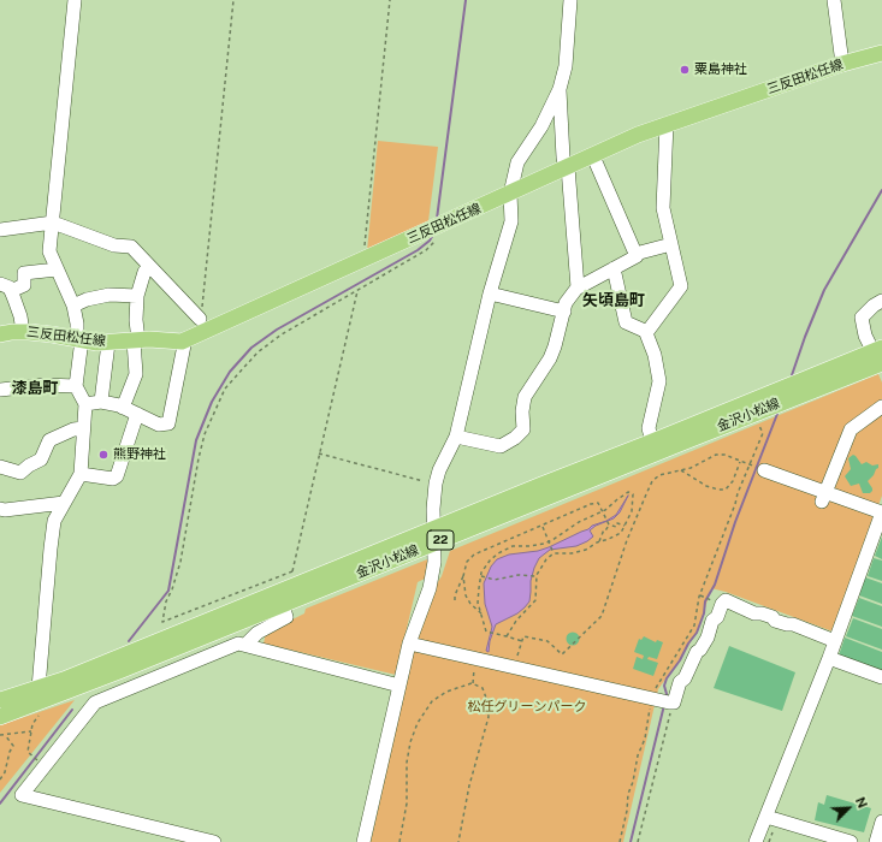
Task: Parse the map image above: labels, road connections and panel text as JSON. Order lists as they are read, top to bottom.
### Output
{
  "streets": {
    "main road": ["三反田松任線", "金沢小松線", "22"]
  },
  "districts": ["矢頃島町", "漆島町"],
  "parks": ["松任グリーンパーク"],
  "places": ["粟島神社", "熊野神社"],
  "north": "top right"
}
